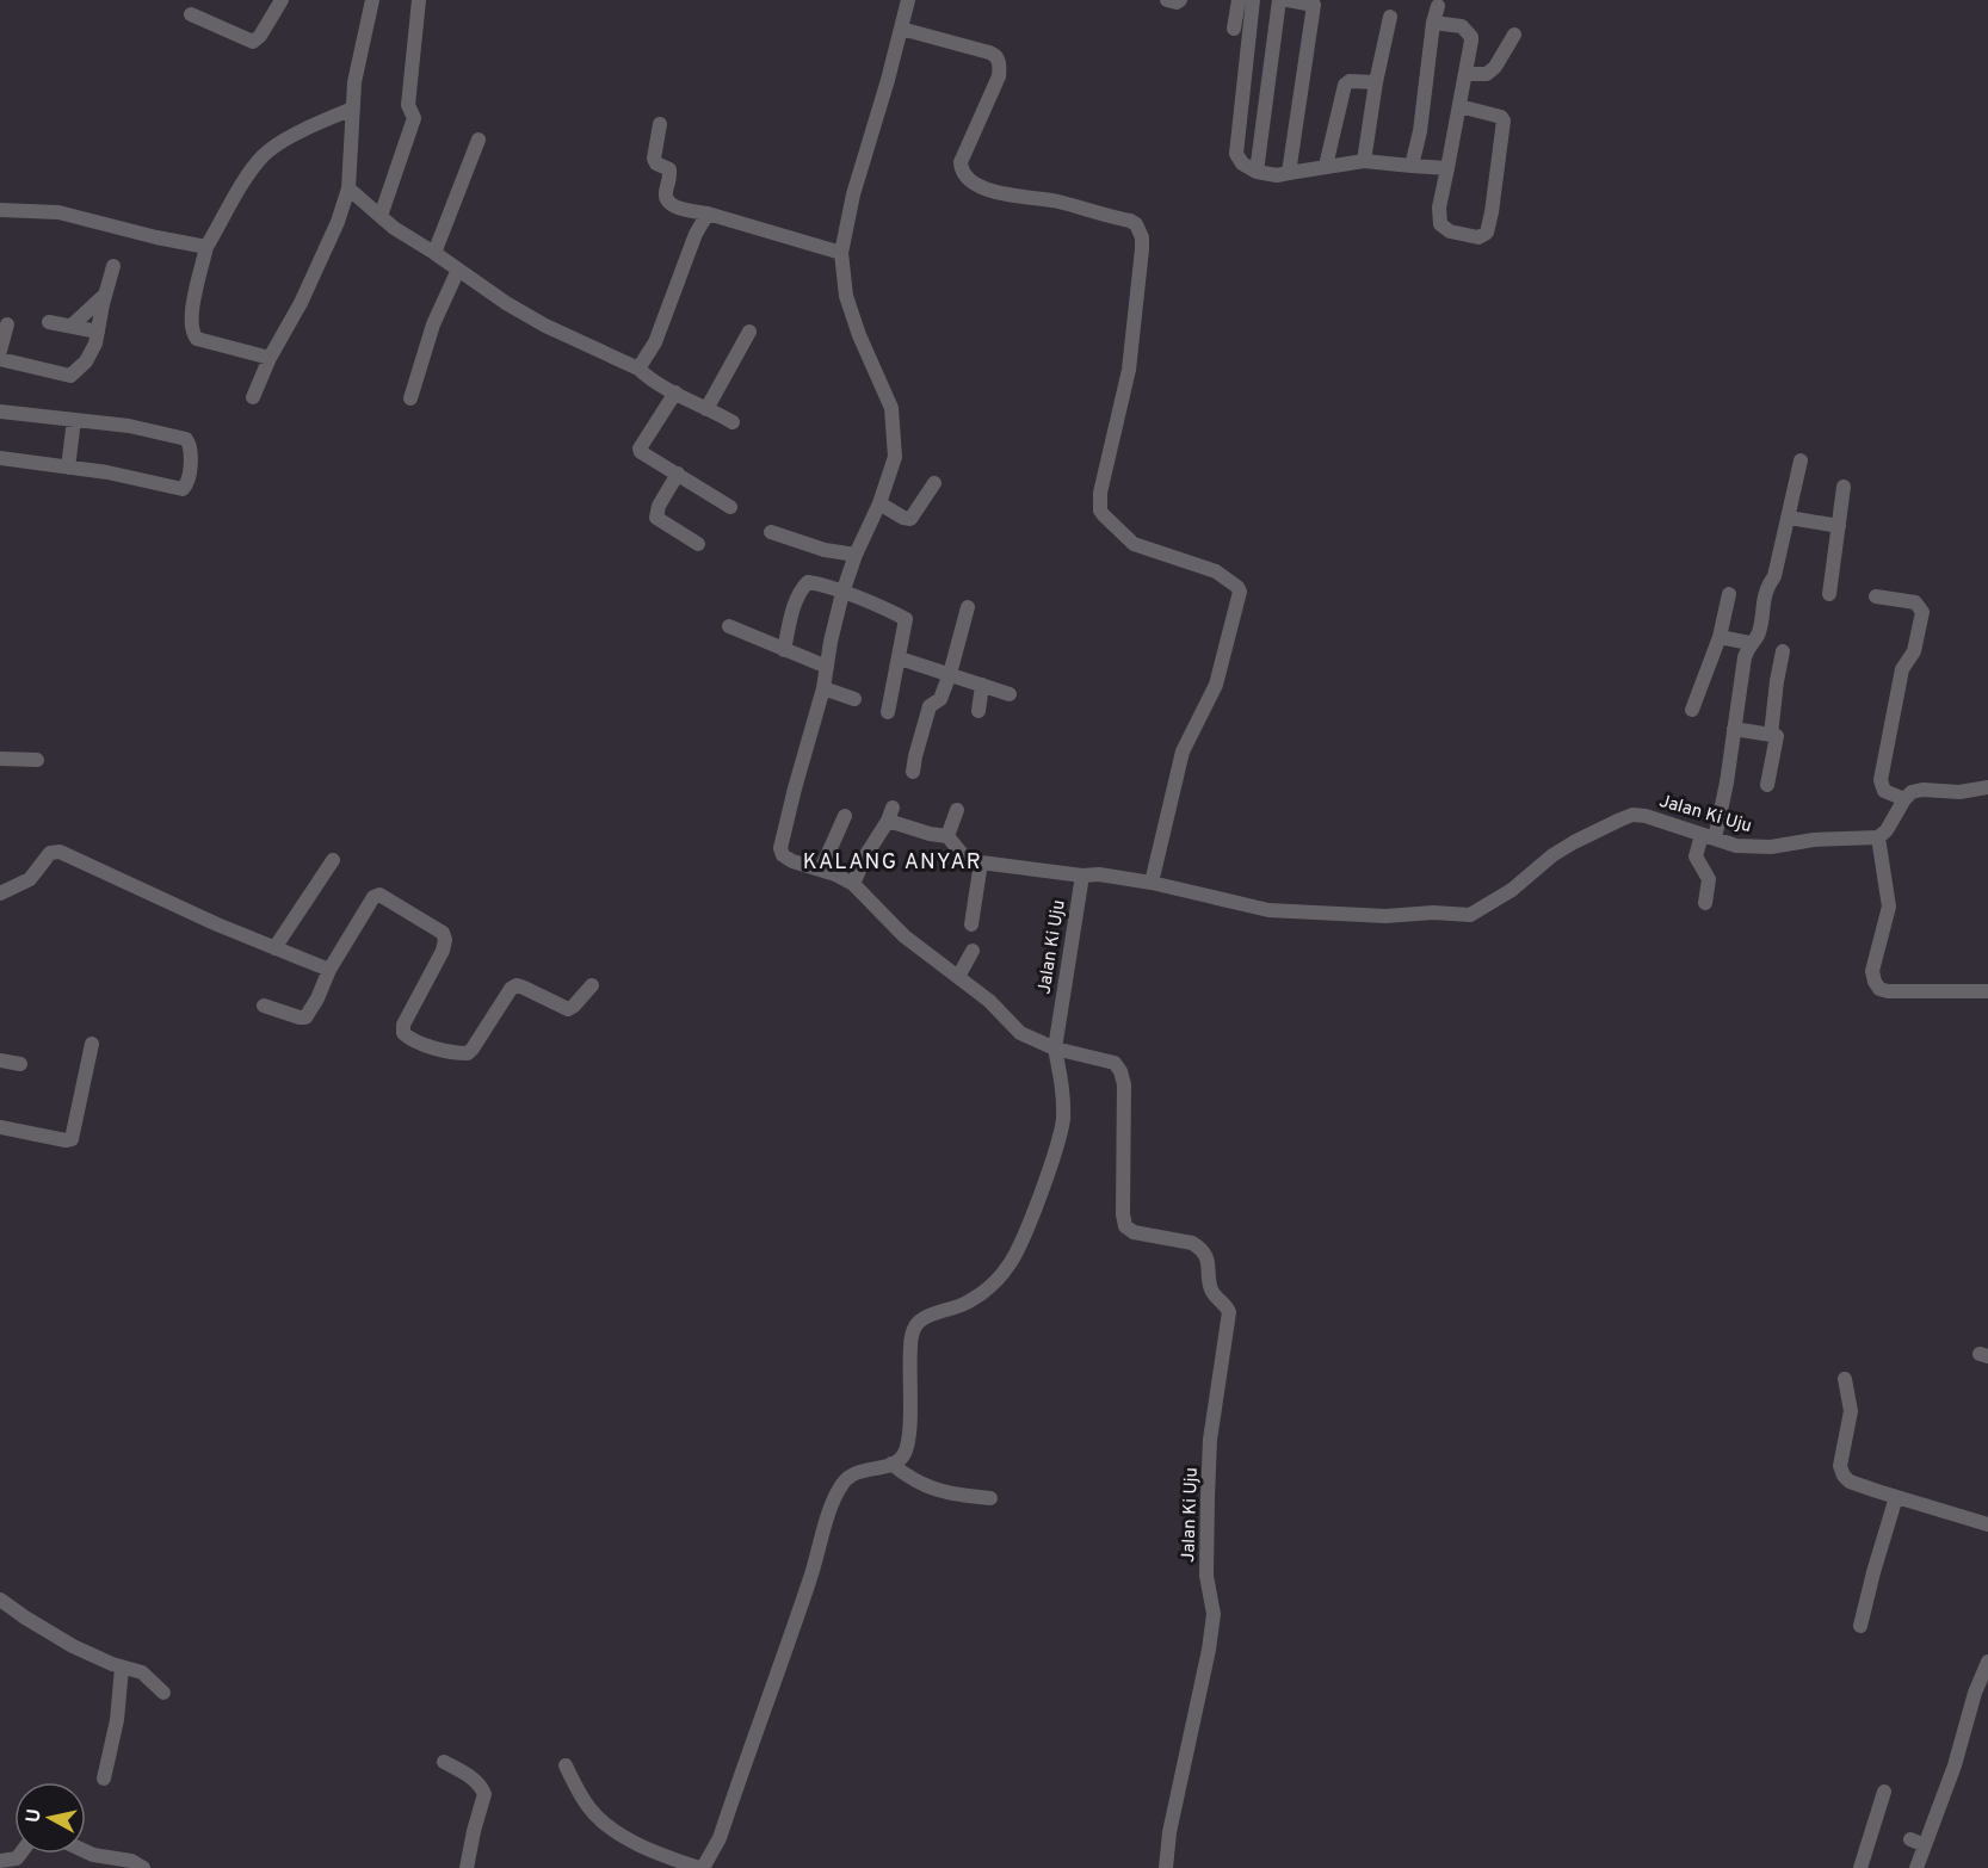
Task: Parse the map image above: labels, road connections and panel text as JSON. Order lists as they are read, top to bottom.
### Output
{
  "streets": {
    "street": ["Jalan Ki Uju"]
  },
  "districts": ["KALANG ANYAR"],
  "north": "left"
}
